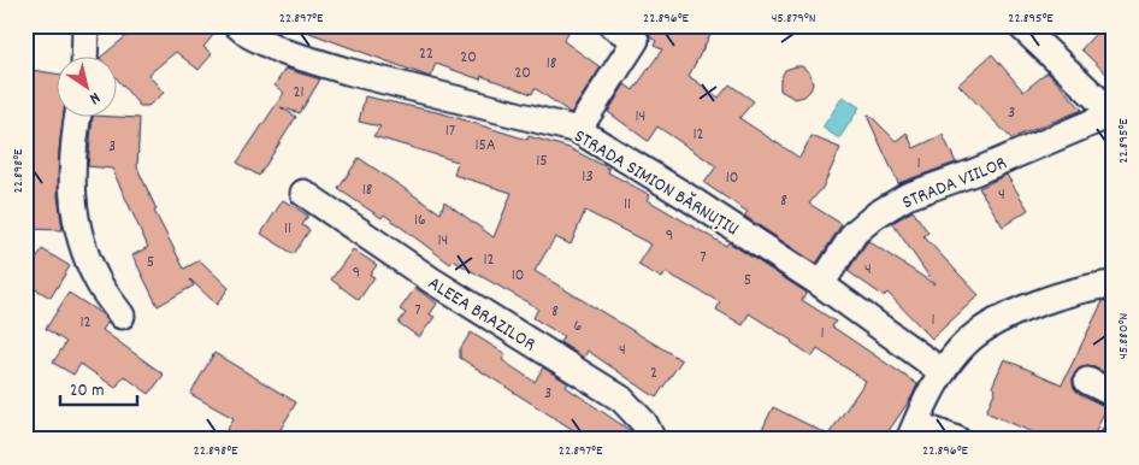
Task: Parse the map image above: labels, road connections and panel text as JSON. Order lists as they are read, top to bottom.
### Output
{
  "streets": {
    "street": ["STRADA SIMION BĂRNUȚIU", "STRADA VIILOR", "ALEEA BRAZILOR"]
  },
  "crossings": [
    ["STRADA SIMION BĂRNUȚIU", "STRADA VIILOR"]
  ],
  "house_numbers": [
    "22",
    "20",
    "18",
    "20",
    "21",
    "3",
    "14",
    "17",
    "12",
    "15A",
    "3",
    "15",
    "1",
    "13",
    "10",
    "18",
    "4",
    "8",
    "11",
    "16",
    "11",
    "9",
    "14",
    "7",
    "12",
    "5",
    "4",
    "9",
    "10",
    "5",
    "7",
    "8",
    "1",
    "12",
    "6",
    "1",
    "4",
    "2",
    "3"
  ],
  "scale_bar": "20 m",
  "north": "bottom right",
  "coordinates": [
    "22.897°E",
    "22.896°E",
    "45.879°N",
    "22.895°E",
    "22.898°E",
    "45.880°N"
  ]
}
